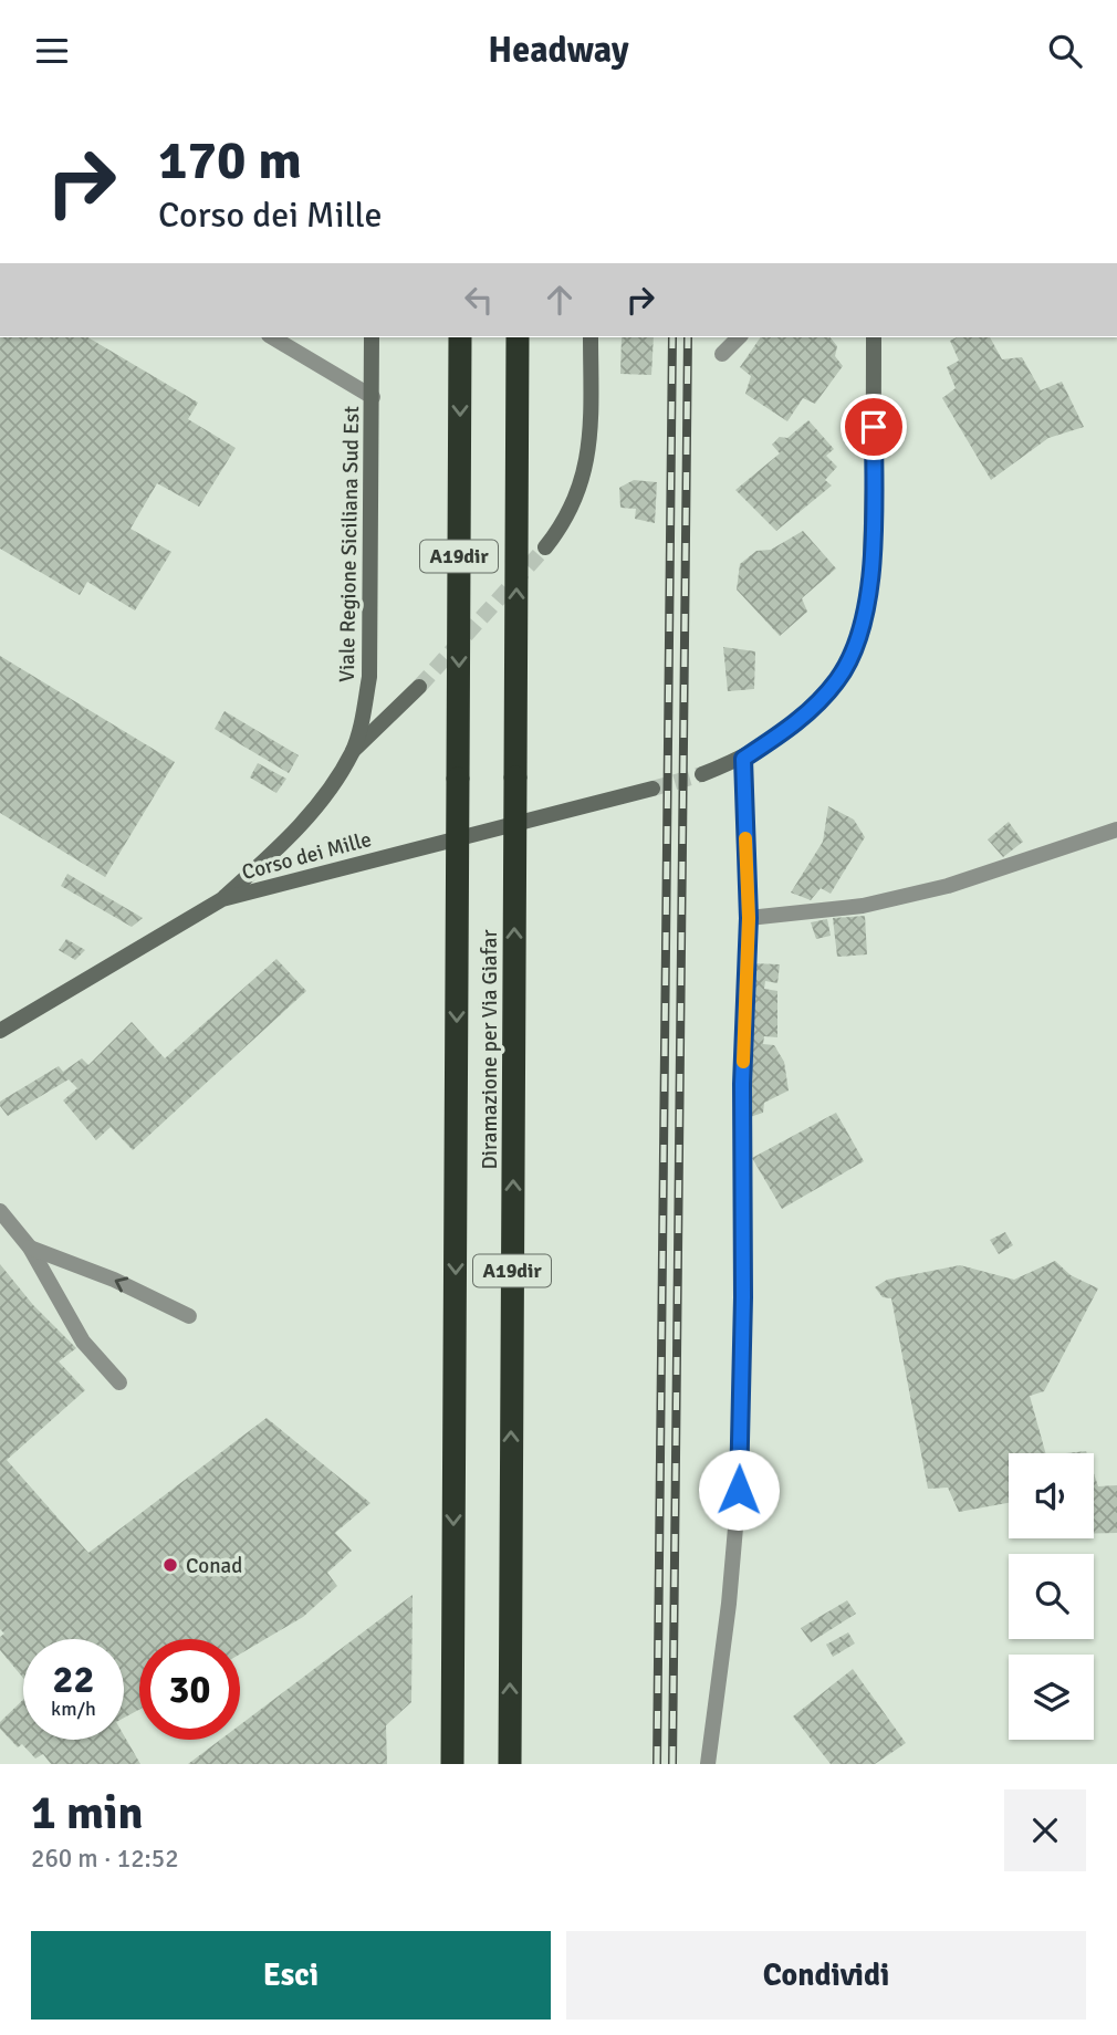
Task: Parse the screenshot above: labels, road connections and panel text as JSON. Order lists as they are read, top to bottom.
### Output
{
  "streets": {
    "highway": ["A19dir", "Diramazione per Via Giafar"],
    "street": ["Viale Regione Siciliana Sud Est", "Corso dei Mille"]
  },
  "crossings": [
    ["Viale Regione Siciliana Sud Est", "Corso dei Mille"]
  ],
  "places": ["Conad"],
  "page": {
    "header": "Headway",
    "turn": ["170 m", "Corso dei Mille"],
    "speed": "22 km/h",
    "limit": "30",
    "heading": ["1 min", "260 m · 12:52"],
    "buttons": ["Esci", "Condividi"]
  }
}
